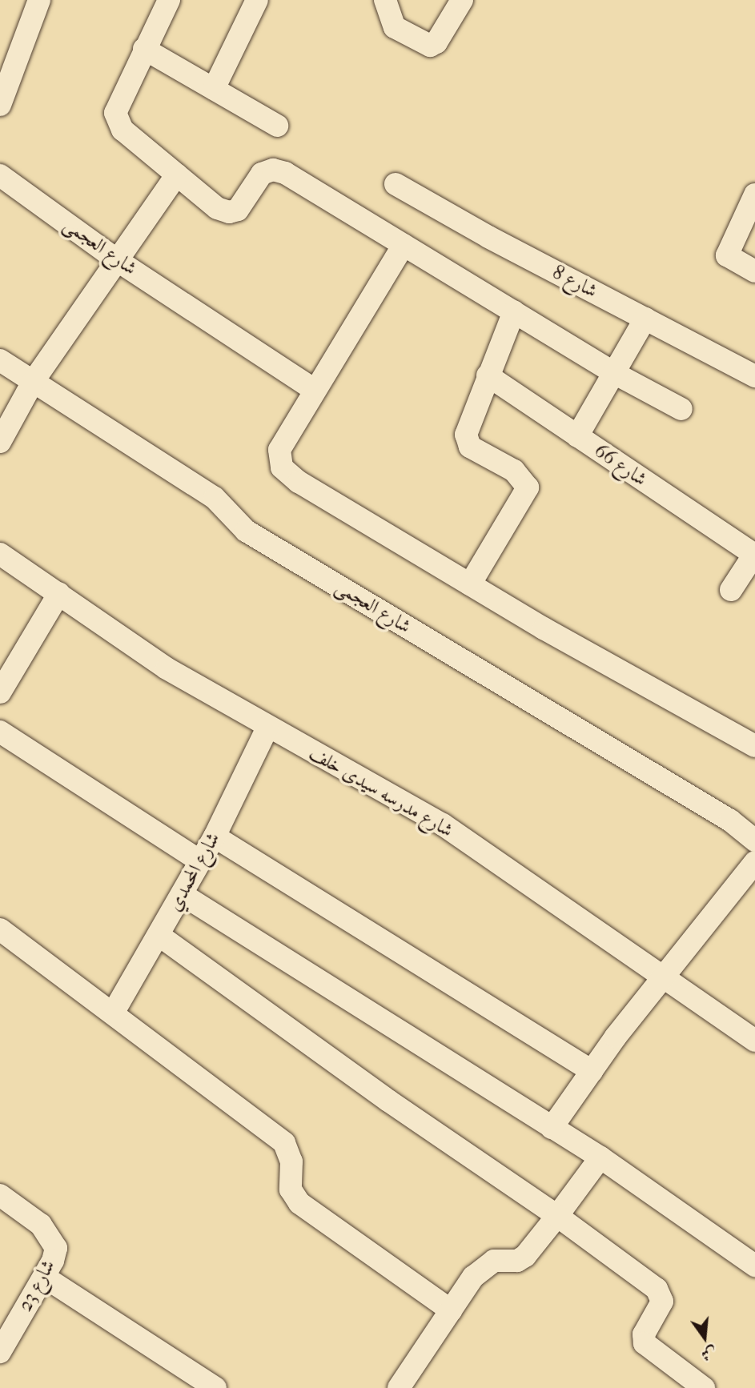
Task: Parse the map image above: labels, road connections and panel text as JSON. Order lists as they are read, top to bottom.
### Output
{
  "streets": {
    "street": [
      "شارع العجمى",
      "شارع 8",
      "شارع 66",
      "شارع مدرسه سيدى خلف",
      "شارع المحمدي",
      "شارع 23"
    ]
  },
  "crossings": [
    ["شارع مدرسه سيدى خلف", "شارع المحمدي"]
  ],
  "north": "bottom"
}
